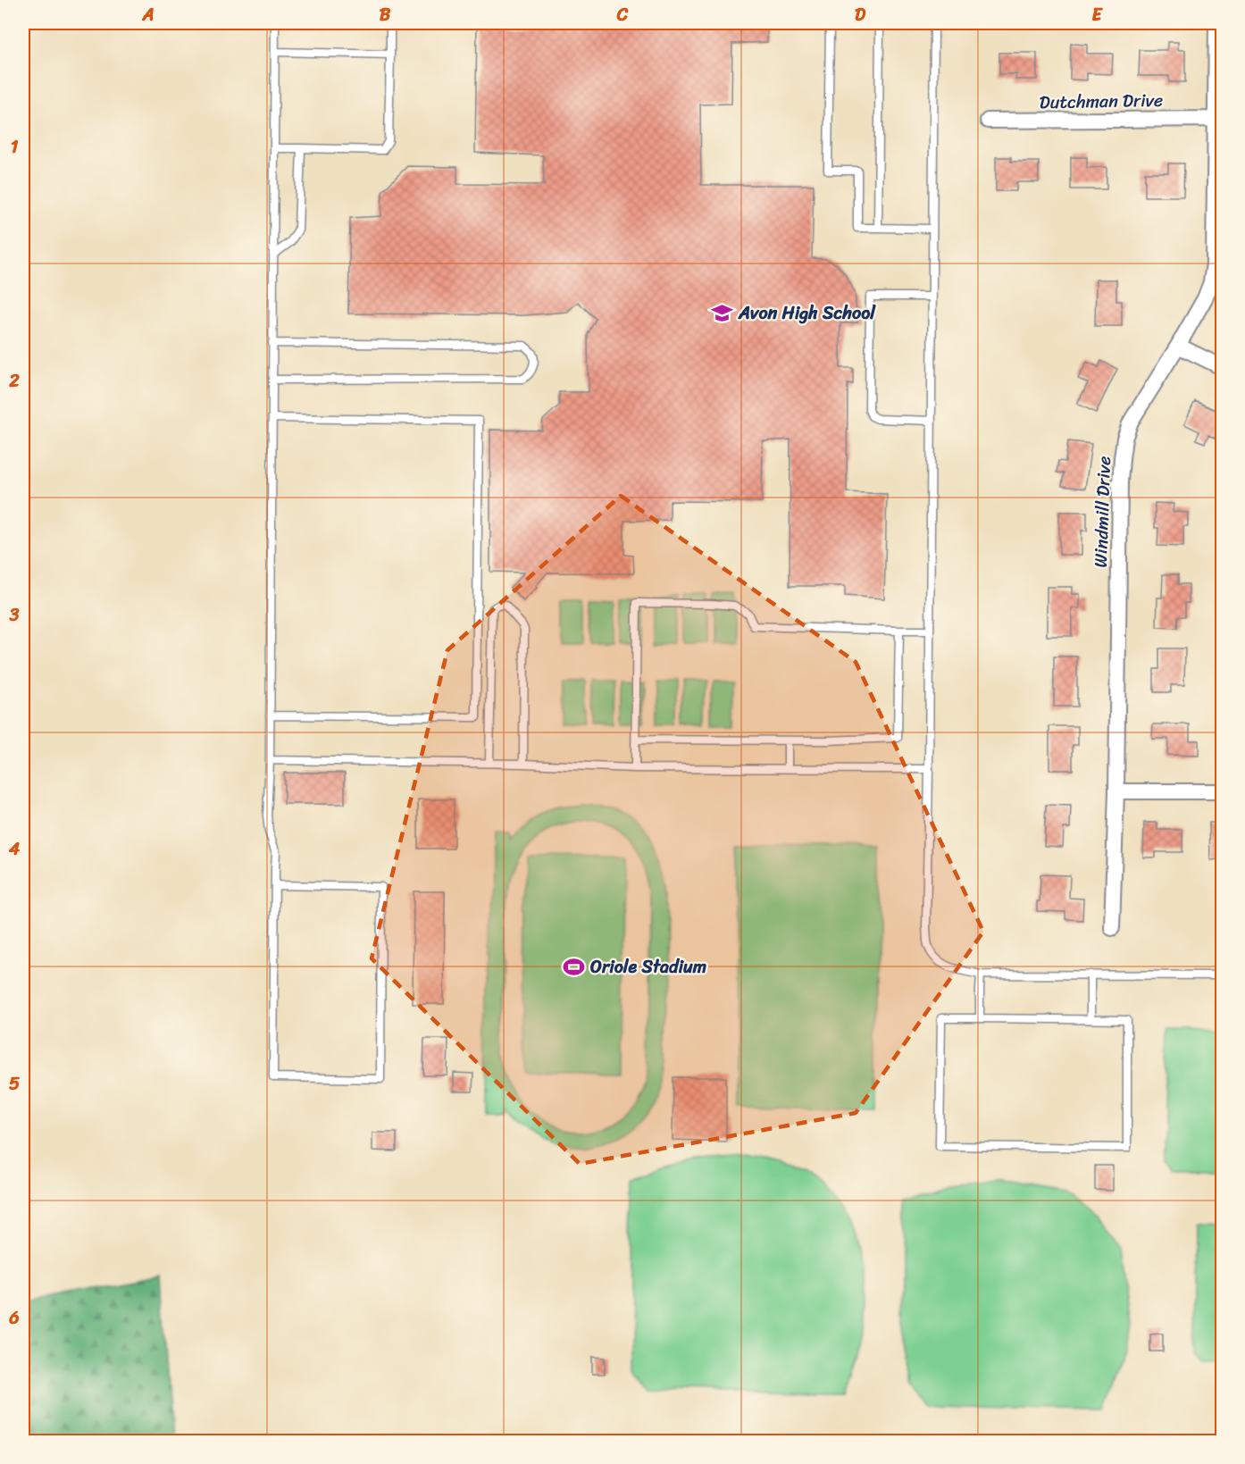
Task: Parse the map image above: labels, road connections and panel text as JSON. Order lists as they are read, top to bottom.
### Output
{
  "streets": {
    "street": ["Dutchman Drive", "Windmill Drive"]
  },
  "crossings": [
    ["Dutchman Drive", "Windmill Drive"]
  ],
  "places": {
    "school or university": ["Avon High School"],
    "sports": ["Oriole Stadium"]
  },
  "grid": {
    "columns": [
      "A",
      "B",
      "C",
      "D",
      "E"
    ],
    "rows": [
      "1",
      "2",
      "3",
      "4",
      "5",
      "6"
    ]
  }
}
